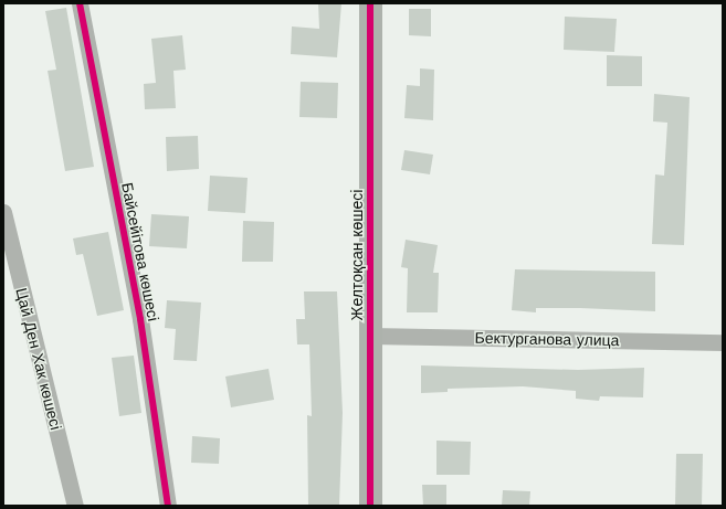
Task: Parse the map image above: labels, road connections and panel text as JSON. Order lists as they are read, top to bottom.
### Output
{
  "streets": {
    "street": [
      "Байсейітова көшесі",
      "Желтоқсан көшесі",
      "Бектурганова улица",
      "Цай Ден Хак көшесі"
    ]
  },
  "crossings": [
    ["Желтоқсан көшесі", "Бектурганова улица"]
  ]
}
